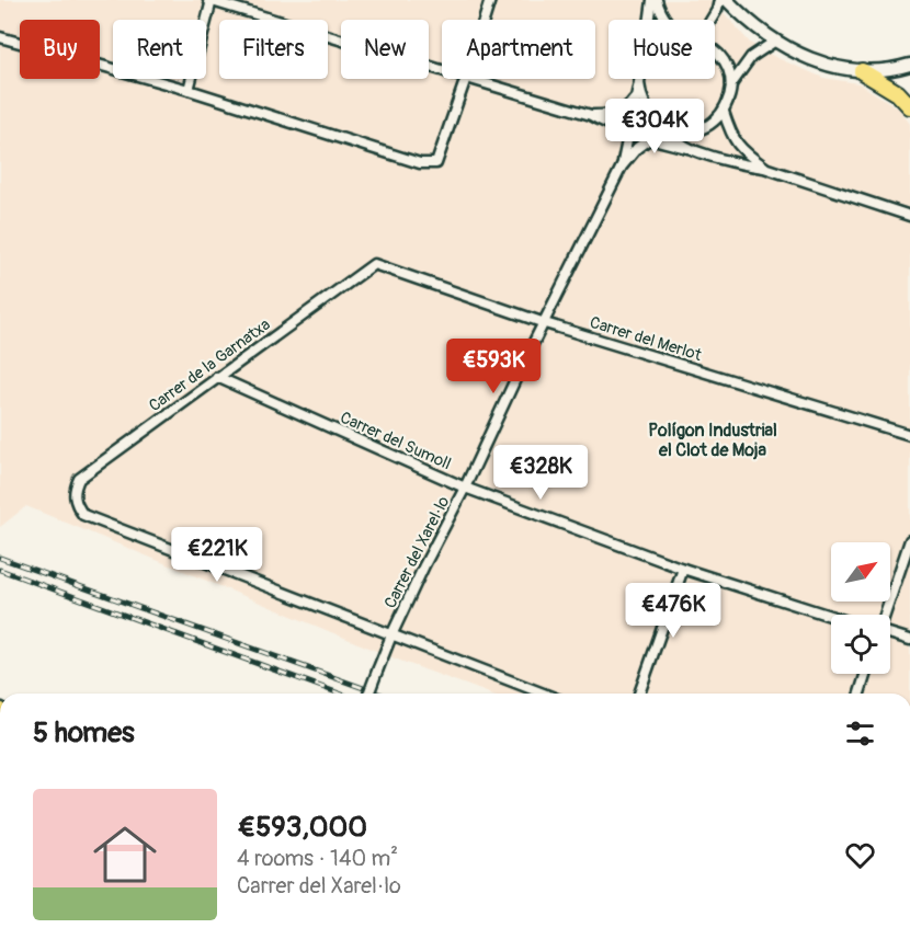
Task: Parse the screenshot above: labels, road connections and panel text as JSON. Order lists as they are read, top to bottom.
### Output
{
  "streets": {
    "street": [
      "Carrer del Merlot",
      "Carrer de la Garnatxa",
      "Carrer del Sumoll",
      "Carrer del Xarel·lo"
    ]
  },
  "crossings": [
    ["Carrer del Merlot", "Carrer de la Garnatxa"],
    ["Carrer del Merlot", "Carrer del Xarel·lo"],
    ["Carrer de la Garnatxa", "Carrer del Sumoll"],
    ["Carrer de la Garnatxa", "Carrer del Xarel·lo"],
    ["Carrer del Sumoll", "Carrer del Xarel·lo"]
  ],
  "districts": ["Polígon Industrial el Clot de Moja"],
  "north": "top right",
  "page": {
    "chip": [
      "Buy",
      "Rent",
      "Filters",
      "New",
      "Apartment",
      "House"
    ],
    "price": [
      "€304K",
      "€593K",
      "€328K",
      "€221K",
      "€476K"
    ],
    "heading": "5 homes",
    "list": [
      {
        "name": "€593,000",
        "note": "4 rooms · 140 m² · Carrer del Xarel·lo"
      }
    ]
  }
}
